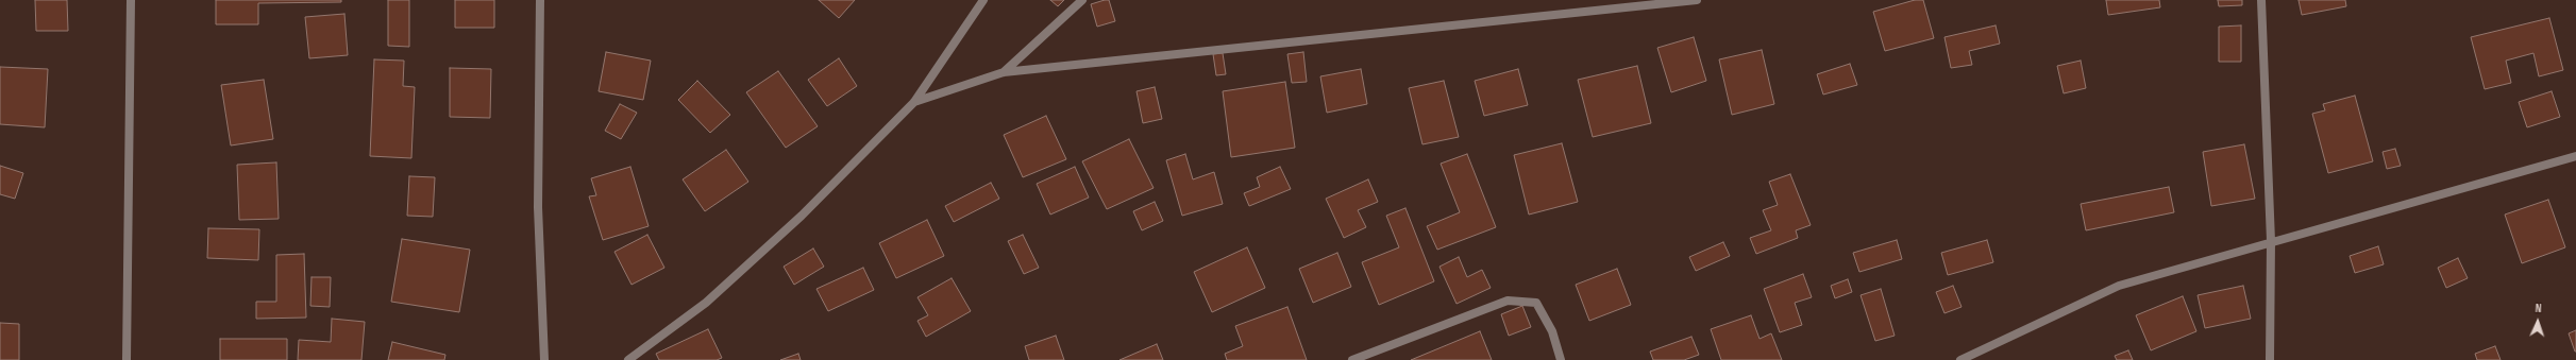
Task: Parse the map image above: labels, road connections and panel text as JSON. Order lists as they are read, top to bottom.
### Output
{
  "north": "top"
}
